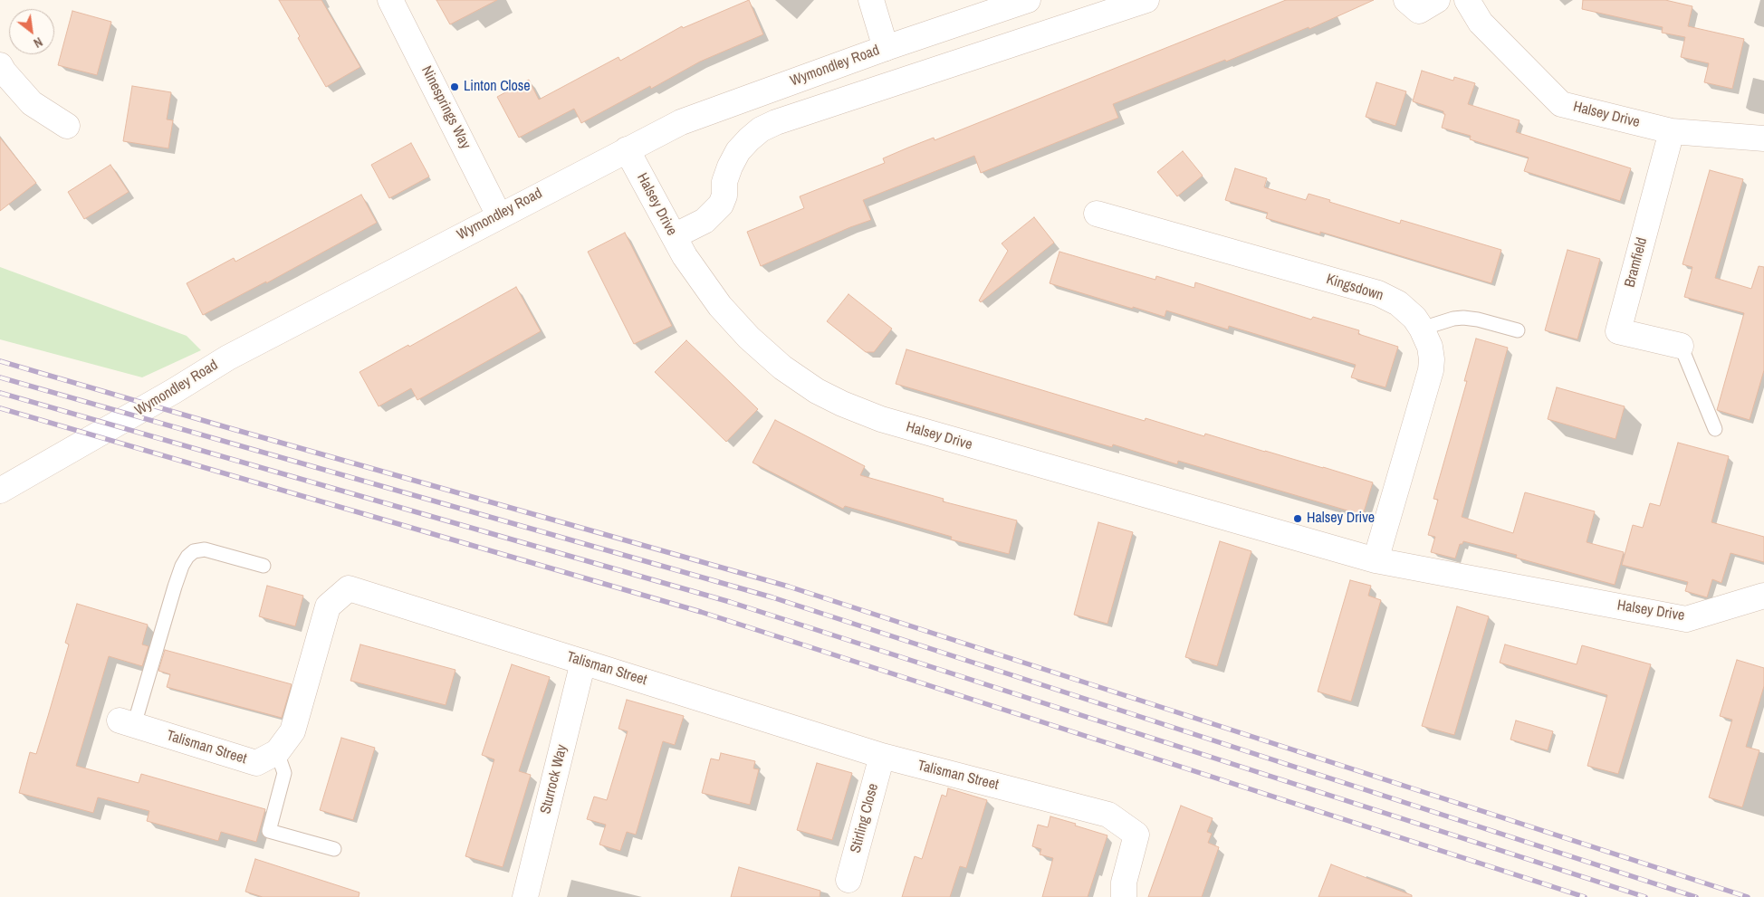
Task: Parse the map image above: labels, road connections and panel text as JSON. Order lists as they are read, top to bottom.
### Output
{
  "streets": {
    "street": [
      "Wymondley Road",
      "Ninesprings Way",
      "Halsey Drive",
      "Bramfield",
      "Kingsdown",
      "Talisman Street",
      "Sturrock Way",
      "Stirling Close"
    ]
  },
  "crossings": [
    ["Wymondley Road", "Ninesprings Way"],
    ["Wymondley Road", "Halsey Drive"],
    ["Halsey Drive", "Bramfield"],
    ["Halsey Drive", "Kingsdown"],
    ["Talisman Street", "Sturrock Way"],
    ["Talisman Street", "Stirling Close"]
  ],
  "places": ["Linton Close", "Halsey Drive"],
  "north": "bottom right"
}
